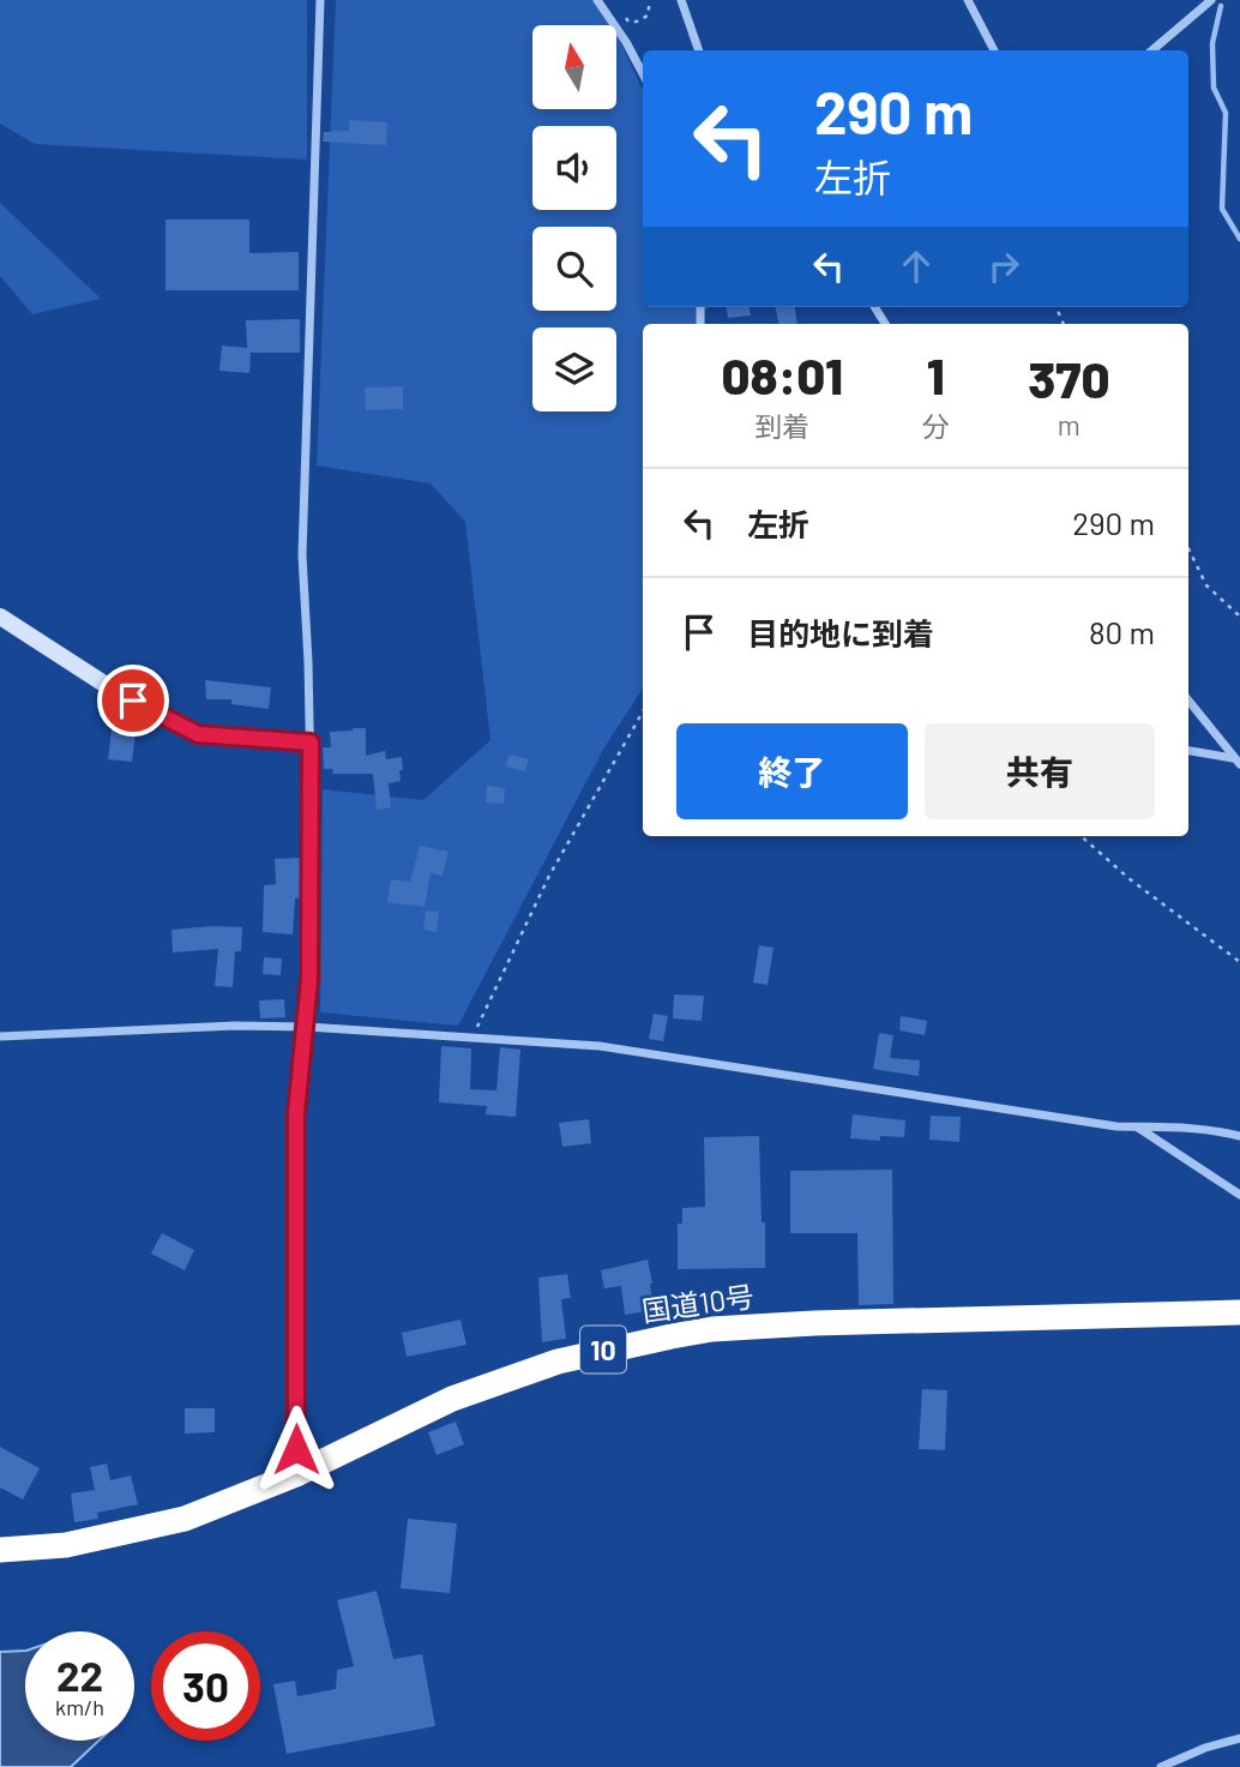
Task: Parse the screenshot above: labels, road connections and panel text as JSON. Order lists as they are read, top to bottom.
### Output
{
  "streets": {
    "highway": ["国道10号", "10"]
  },
  "north": "top",
  "page": {
    "turn": ["290 m", "左折"],
    "eta": [
      "08:01",
      "到着",
      "1",
      "分",
      "370",
      "m"
    ],
    "list": [
      {
        "name": "左折",
        "value": "290 m"
      },
      {
        "name": "目的地に到着",
        "value": "80 m"
      }
    ],
    "buttons": ["終了", "共有"],
    "speed": "22 km/h",
    "limit": "30"
  }
}
